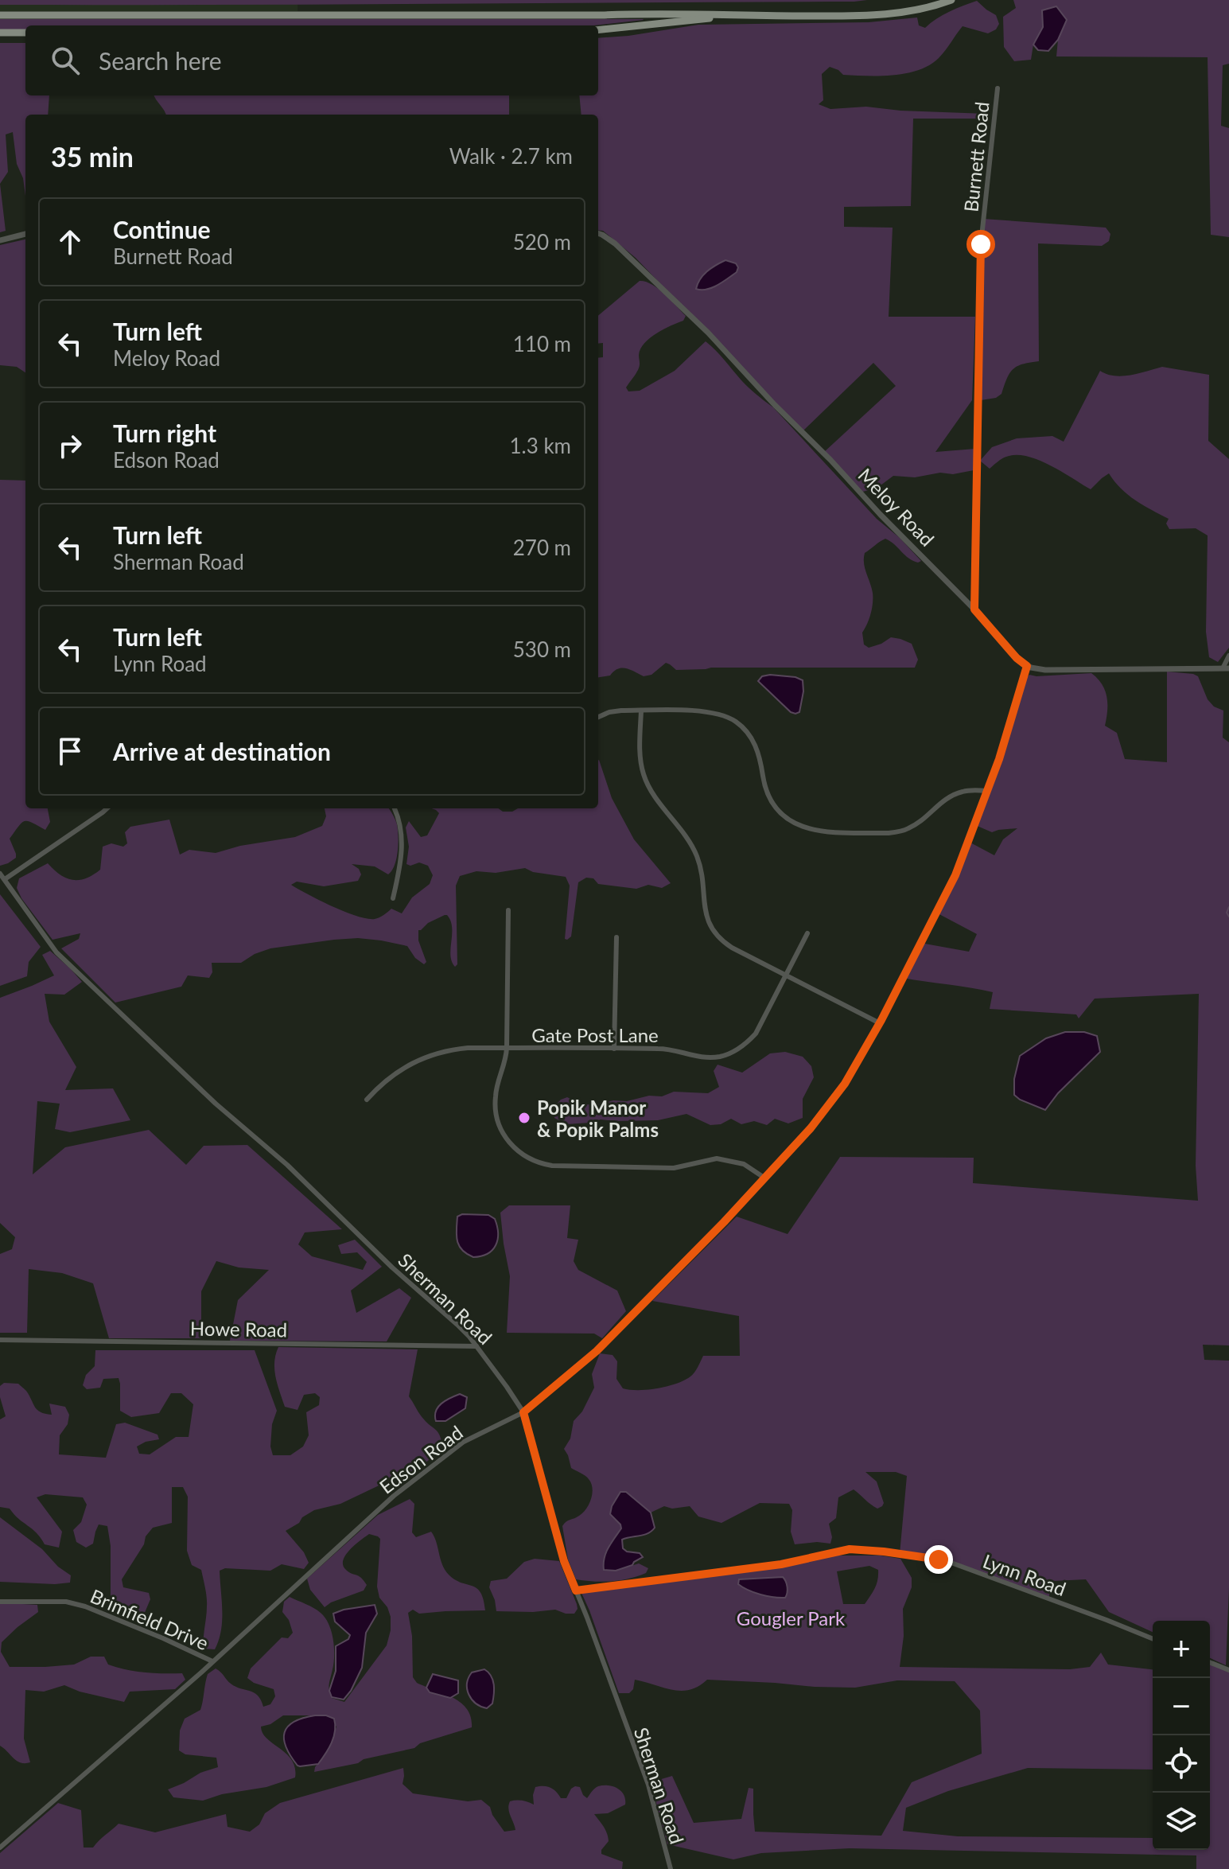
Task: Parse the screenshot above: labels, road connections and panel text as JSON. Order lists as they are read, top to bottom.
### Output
{
  "streets": {
    "street": [
      "Burnett Road",
      "Meloy Road",
      "Gate Post Lane",
      "Sherman Road",
      "Howe Road",
      "Edson Road",
      "Lynn Road",
      "Brimfield Drive"
    ]
  },
  "crossings": [
    ["Burnett Road", "Meloy Road"],
    ["Meloy Road", "Edson Road"],
    ["Sherman Road", "Howe Road"],
    ["Sherman Road", "Edson Road"],
    ["Sherman Road", "Lynn Road"],
    ["Edson Road", "Brimfield Drive"]
  ],
  "parks": ["Gougler Park"],
  "places": ["Popik Manor & Popik Palms"],
  "page": {
    "search": "Search here",
    "heading": ["35 min", "Walk · 2.7 km"],
    "list": [
      ["Continue", "Burnett Road", "520 m"],
      ["Turn left", "Meloy Road", "110 m"],
      ["Turn right", "Edson Road", "1.3 km"],
      ["Turn left", "Sherman Road", "270 m"],
      ["Turn left", "Lynn Road", "530 m"],
      "Arrive at destination"
    ],
    "map_buttons": ["+", "−"]
  }
}
